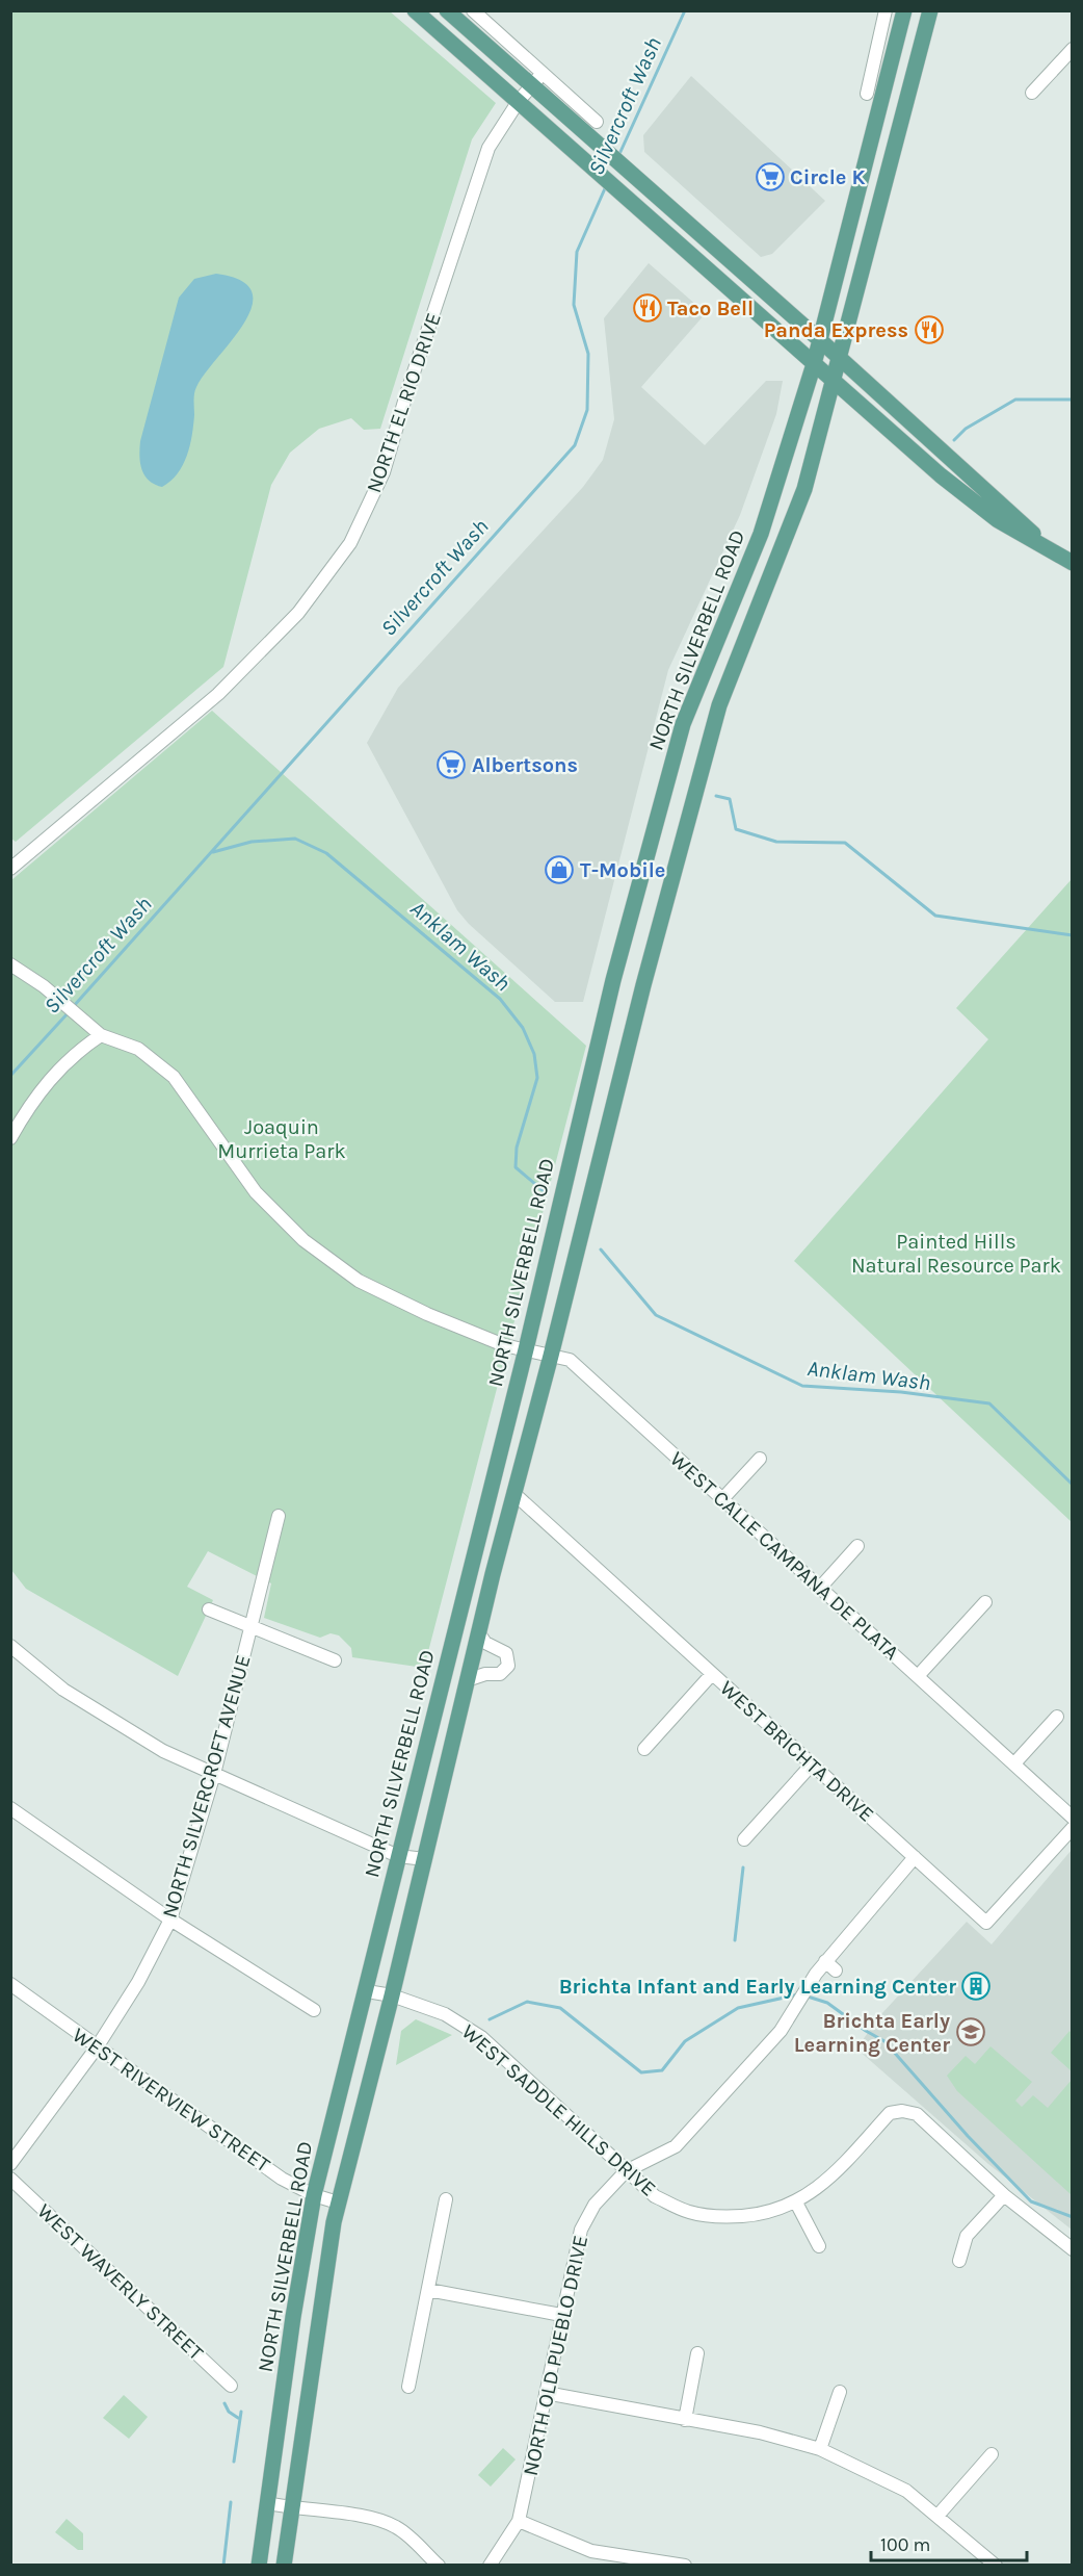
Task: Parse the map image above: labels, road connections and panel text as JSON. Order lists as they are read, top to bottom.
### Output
{
  "streets": {
    "main road": ["NORTH SILVERBELL ROAD"],
    "street": [
      "NORTH EL RIO DRIVE",
      "WEST CALLE CAMPANA DE PLATA",
      "WEST BRICHTA DRIVE",
      "NORTH SILVERCROFT AVENUE",
      "WEST RIVERVIEW STREET",
      "WEST SADDLE HILLS DRIVE",
      "WEST WAVERLY STREET",
      "NORTH OLD PUEBLO DRIVE"
    ]
  },
  "crossings": [
    ["NORTH SILVERBELL ROAD", "WEST CALLE CAMPANA DE PLATA"],
    ["NORTH SILVERBELL ROAD", "WEST BRICHTA DRIVE"],
    ["NORTH SILVERBELL ROAD", "WEST RIVERVIEW STREET"],
    ["NORTH SILVERBELL ROAD", "WEST SADDLE HILLS DRIVE"],
    ["WEST BRICHTA DRIVE", "NORTH OLD PUEBLO DRIVE"],
    ["NORTH SILVERCROFT AVENUE", "WEST RIVERVIEW STREET"],
    ["WEST SADDLE HILLS DRIVE", "NORTH OLD PUEBLO DRIVE"]
  ],
  "water": ["Silvercroft Wash", "Anklam Wash"],
  "parks": ["Joaquin Murrieta Park", "Painted Hills Natural Resource Park"],
  "places": {
    "supermarket": ["Circle K", "Albertsons"],
    "restaurant": ["Taco Bell", "Panda Express"],
    "shop": ["T-Mobile"],
    "building": ["Brichta Infant and Early Learning Center"],
    "school or university": ["Brichta Early Learning Center"]
  },
  "scale_bar": "100 m"
}
